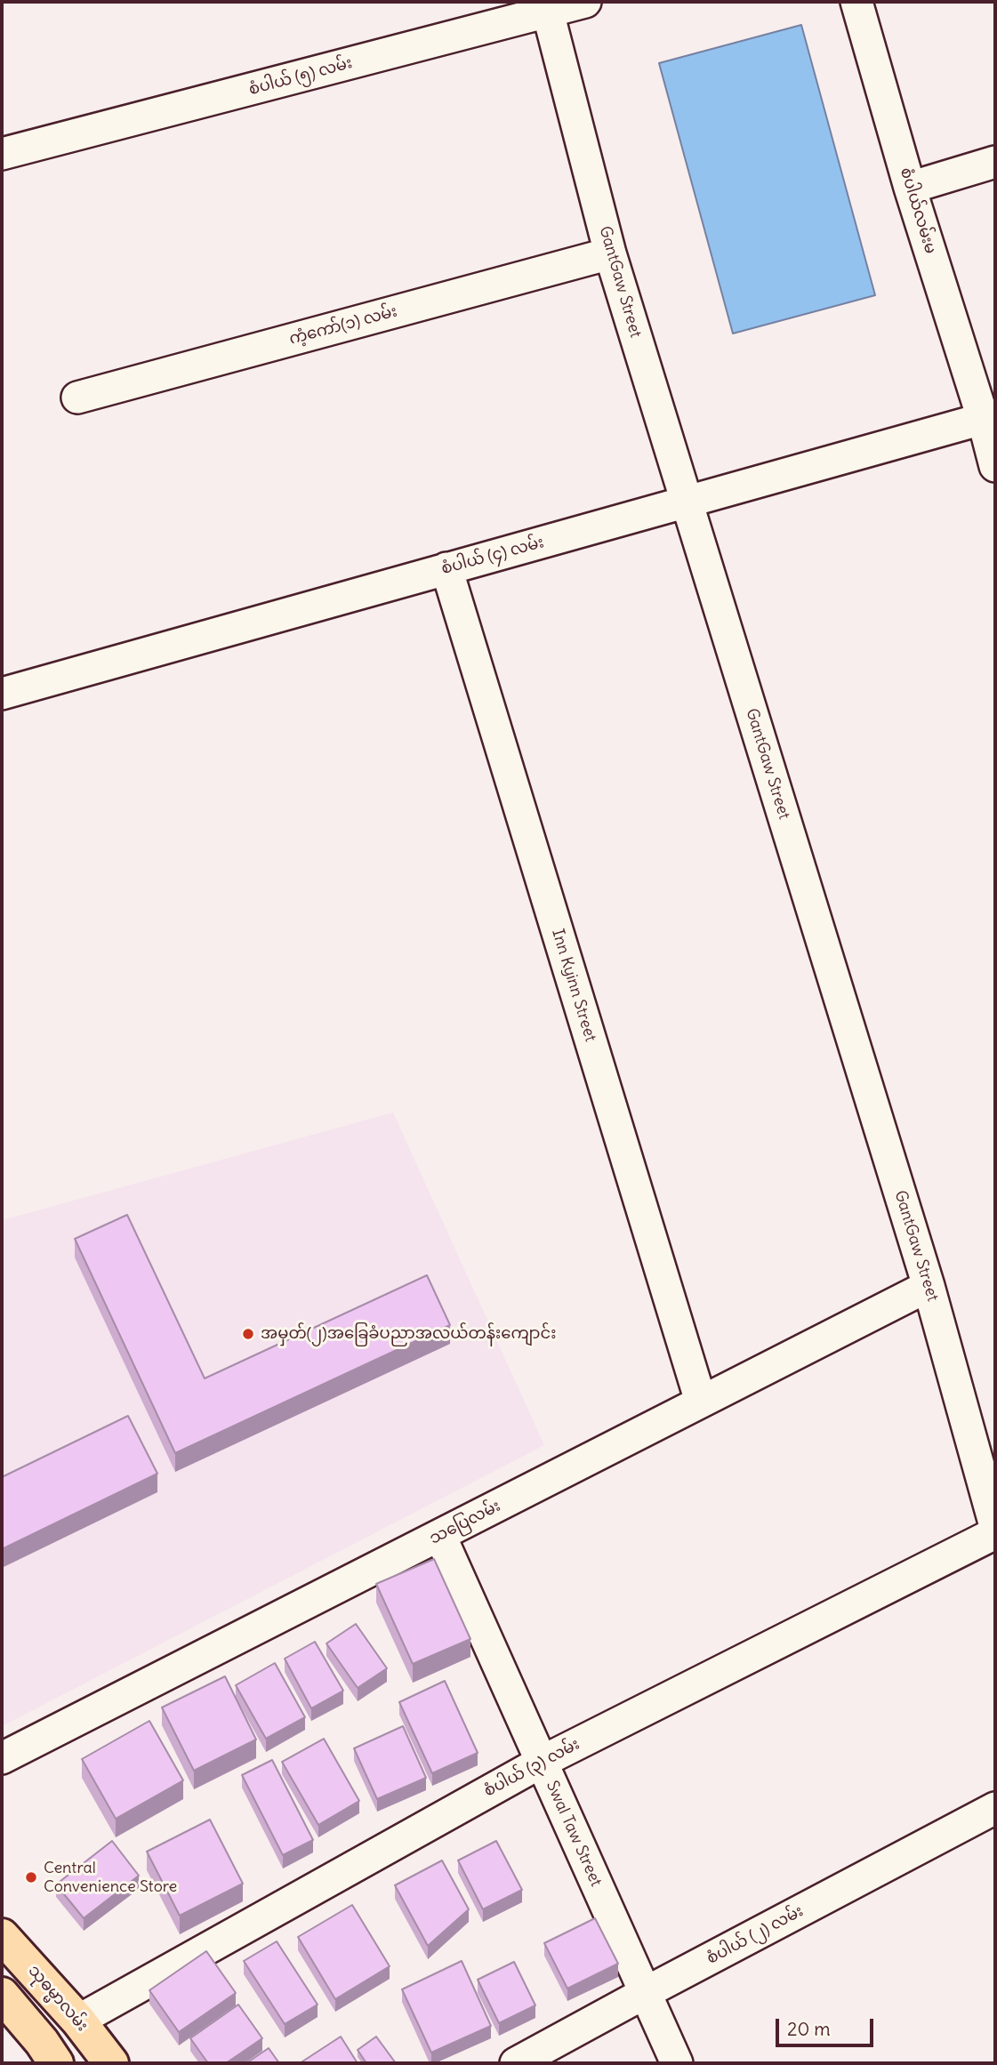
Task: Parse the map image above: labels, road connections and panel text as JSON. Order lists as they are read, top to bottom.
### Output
{
  "streets": {
    "main road": ["သုဓမ္မာလမ်း"],
    "street": [
      "စံပါယ် (၅) လမ်း",
      "စံပါယ်လမ်းမ",
      "GantGaw Street",
      "ကံ့ကော်(၁) လမ်း",
      "စံပါယ် (၄) လမ်း",
      "Inn Kyinn Street",
      "သပြေလမ်း",
      "စံပါယ် (၃) လမ်း",
      "Swal Taw Street",
      "စံပါယ် (၂) လမ်း"
    ]
  },
  "crossings": [
    ["စံပါယ် (၅) လမ်း", "GantGaw Street"],
    ["စံပါယ်လမ်းမ", "စံပါယ် (၄) လမ်း"],
    ["GantGaw Street", "ကံ့ကော်(၁) လမ်း"],
    ["GantGaw Street", "စံပါယ် (၄) လမ်း"],
    ["GantGaw Street", "သပြေလမ်း"],
    ["စံပါယ် (၄) လမ်း", "Inn Kyinn Street"],
    ["Inn Kyinn Street", "သပြေလမ်း"],
    ["သပြေလမ်း", "Swal Taw Street"],
    ["စံပါယ် (၃) လမ်း", "Swal Taw Street"],
    ["စံပါယ် (၃) လမ်း", "သုဓမ္မာလမ်း"],
    ["Swal Taw Street", "စံပါယ် (၂) လမ်း"]
  ],
  "places": ["အမှတ်(၂)အခြေခံပညာအလယ်တန်းကျောင်း", "Central Convenience Store"],
  "scale_bar": "20 m"
}
